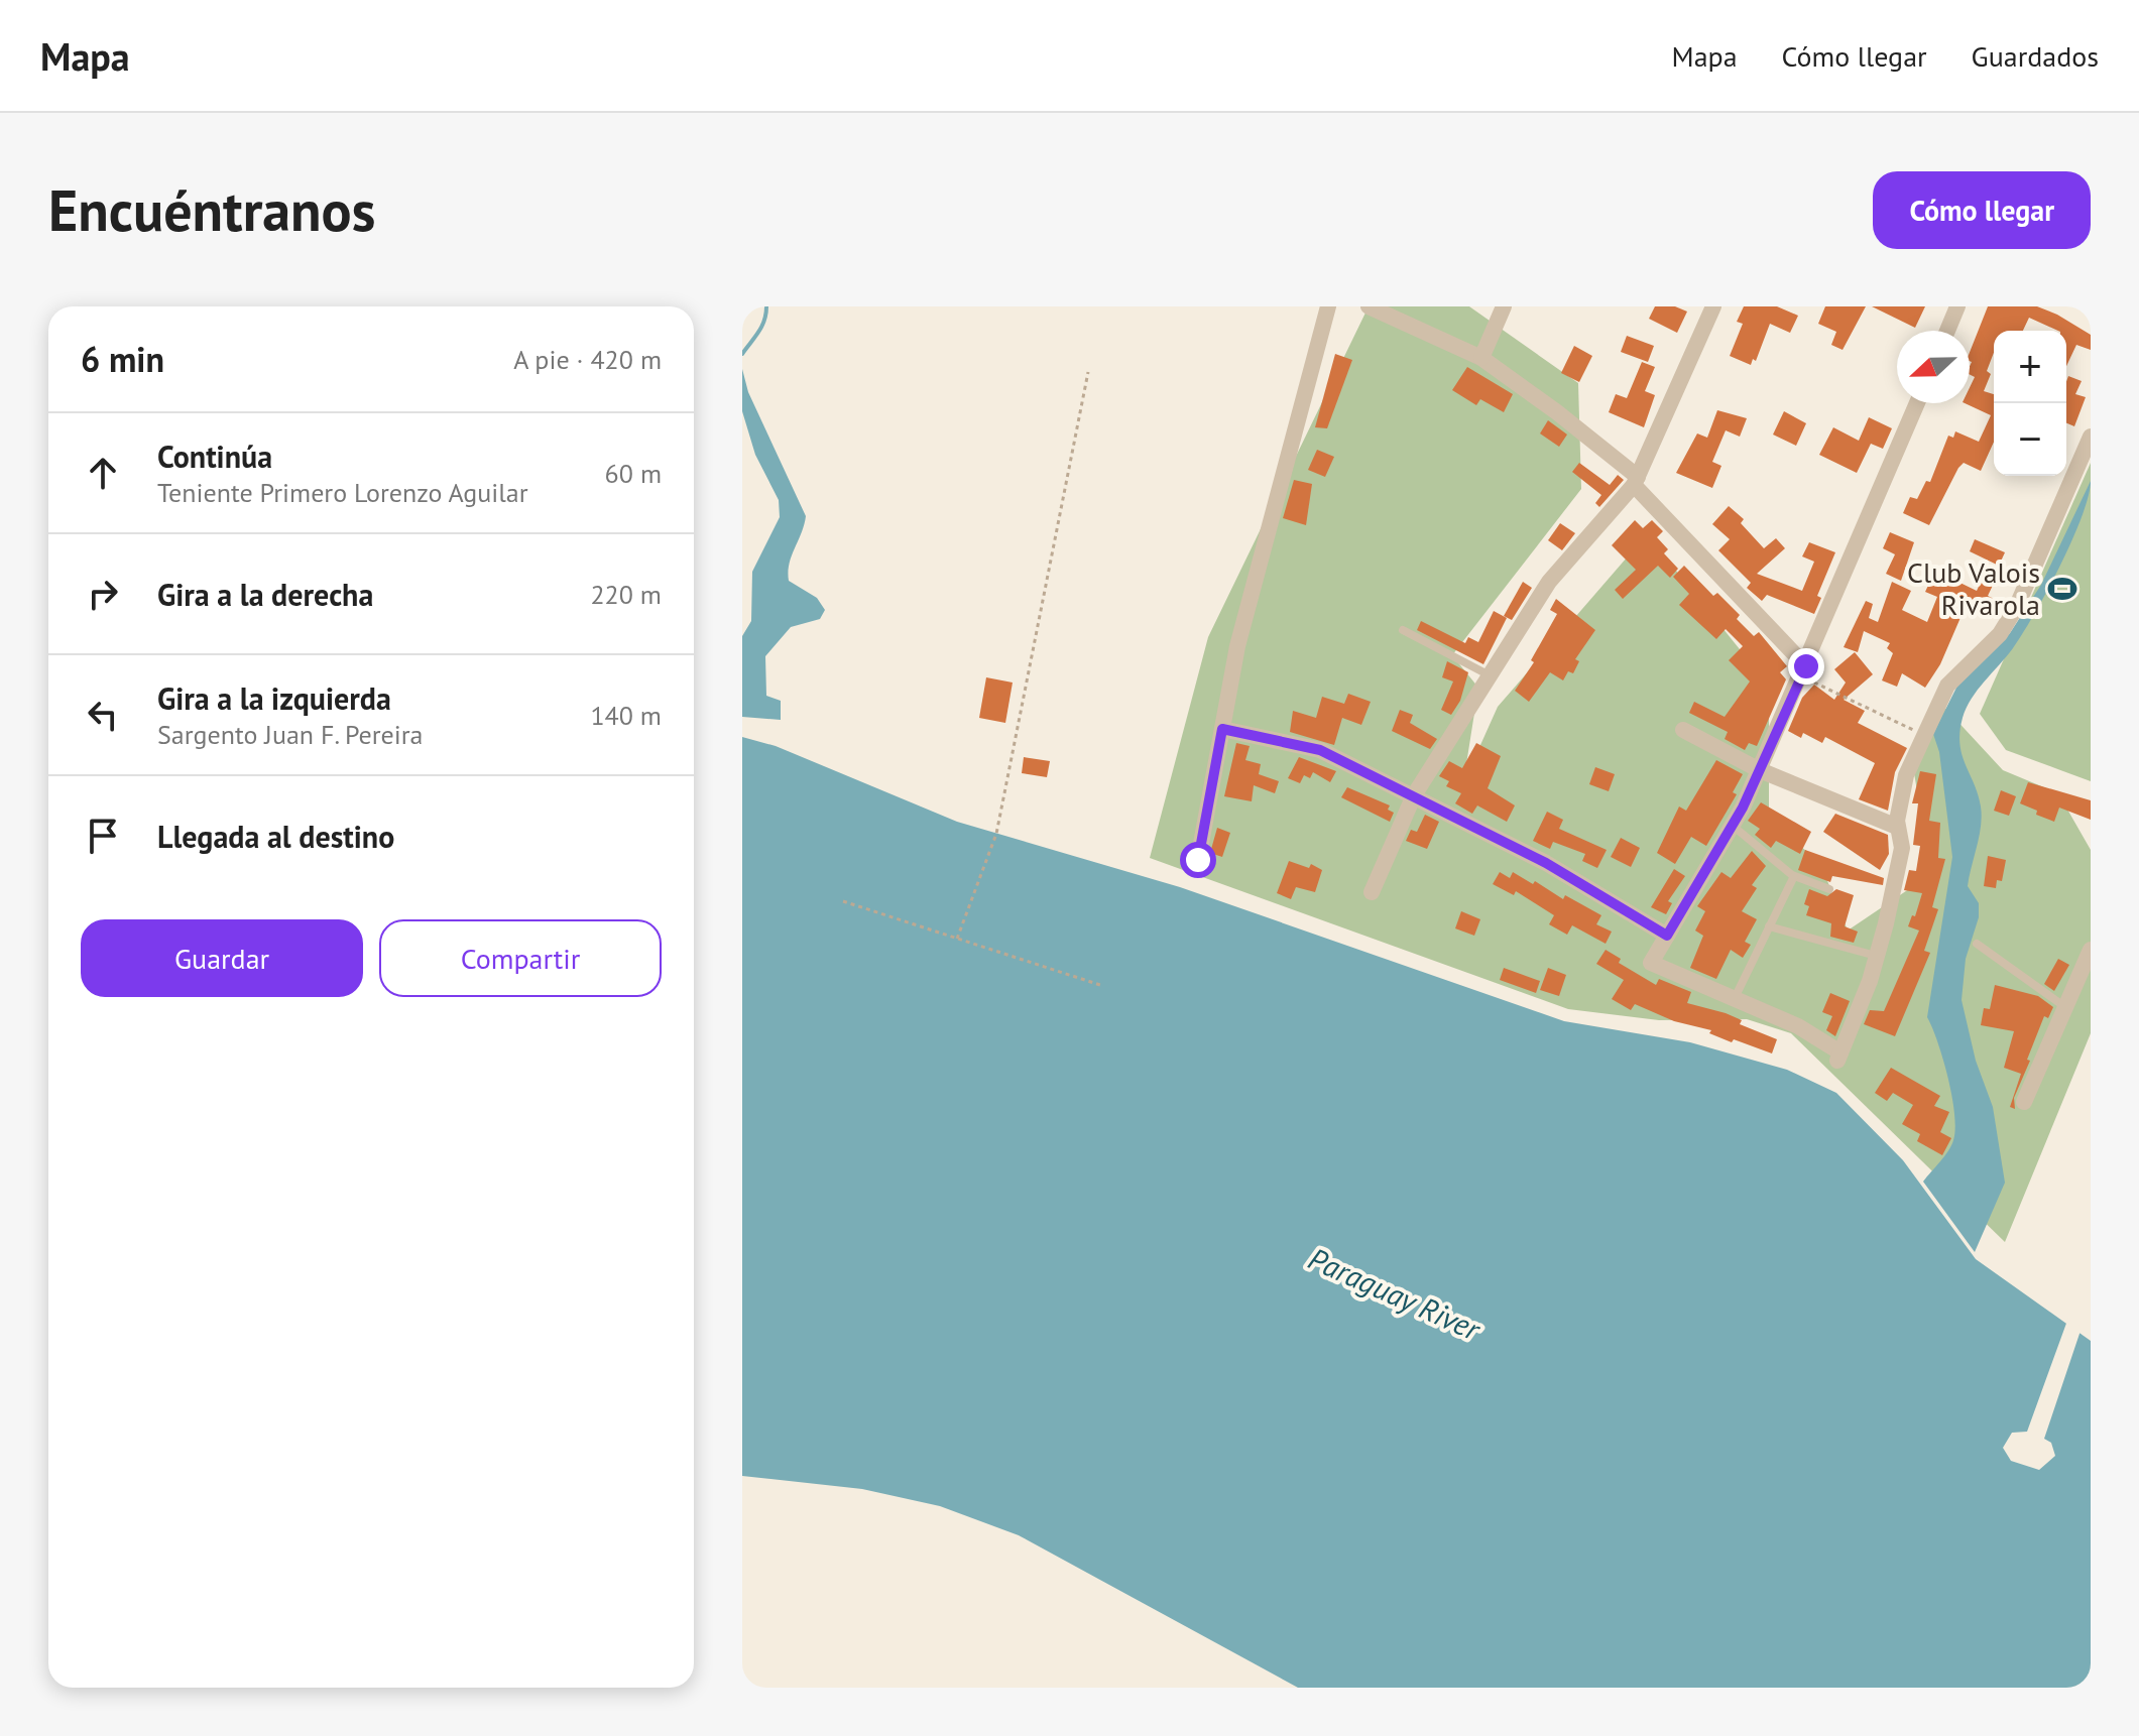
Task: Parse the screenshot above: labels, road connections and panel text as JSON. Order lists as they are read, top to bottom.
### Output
{
  "water": ["Paraguay River"],
  "places": {
    "sports": ["Club Valois Rivarola"]
  },
  "north": "left",
  "page": {
    "header": "Mapa",
    "nav": ["Mapa", "Cómo llegar", "Guardados"],
    "buttons": [
      "Cómo llegar",
      ["Guardar", "Compartir"]
    ],
    "title": "Encuéntranos",
    "heading": ["6 min", "A pie · 420 m"],
    "map_buttons": ["+", "−"],
    "list": [
      ["Continúa", "Teniente Primero Lorenzo Aguilar", "60 m"],
      ["Gira a la derecha", "220 m"],
      ["Gira a la izquierda", "Sargento Juan F. Pereira", "140 m"],
      "Llegada al destino"
    ]
  }
}
